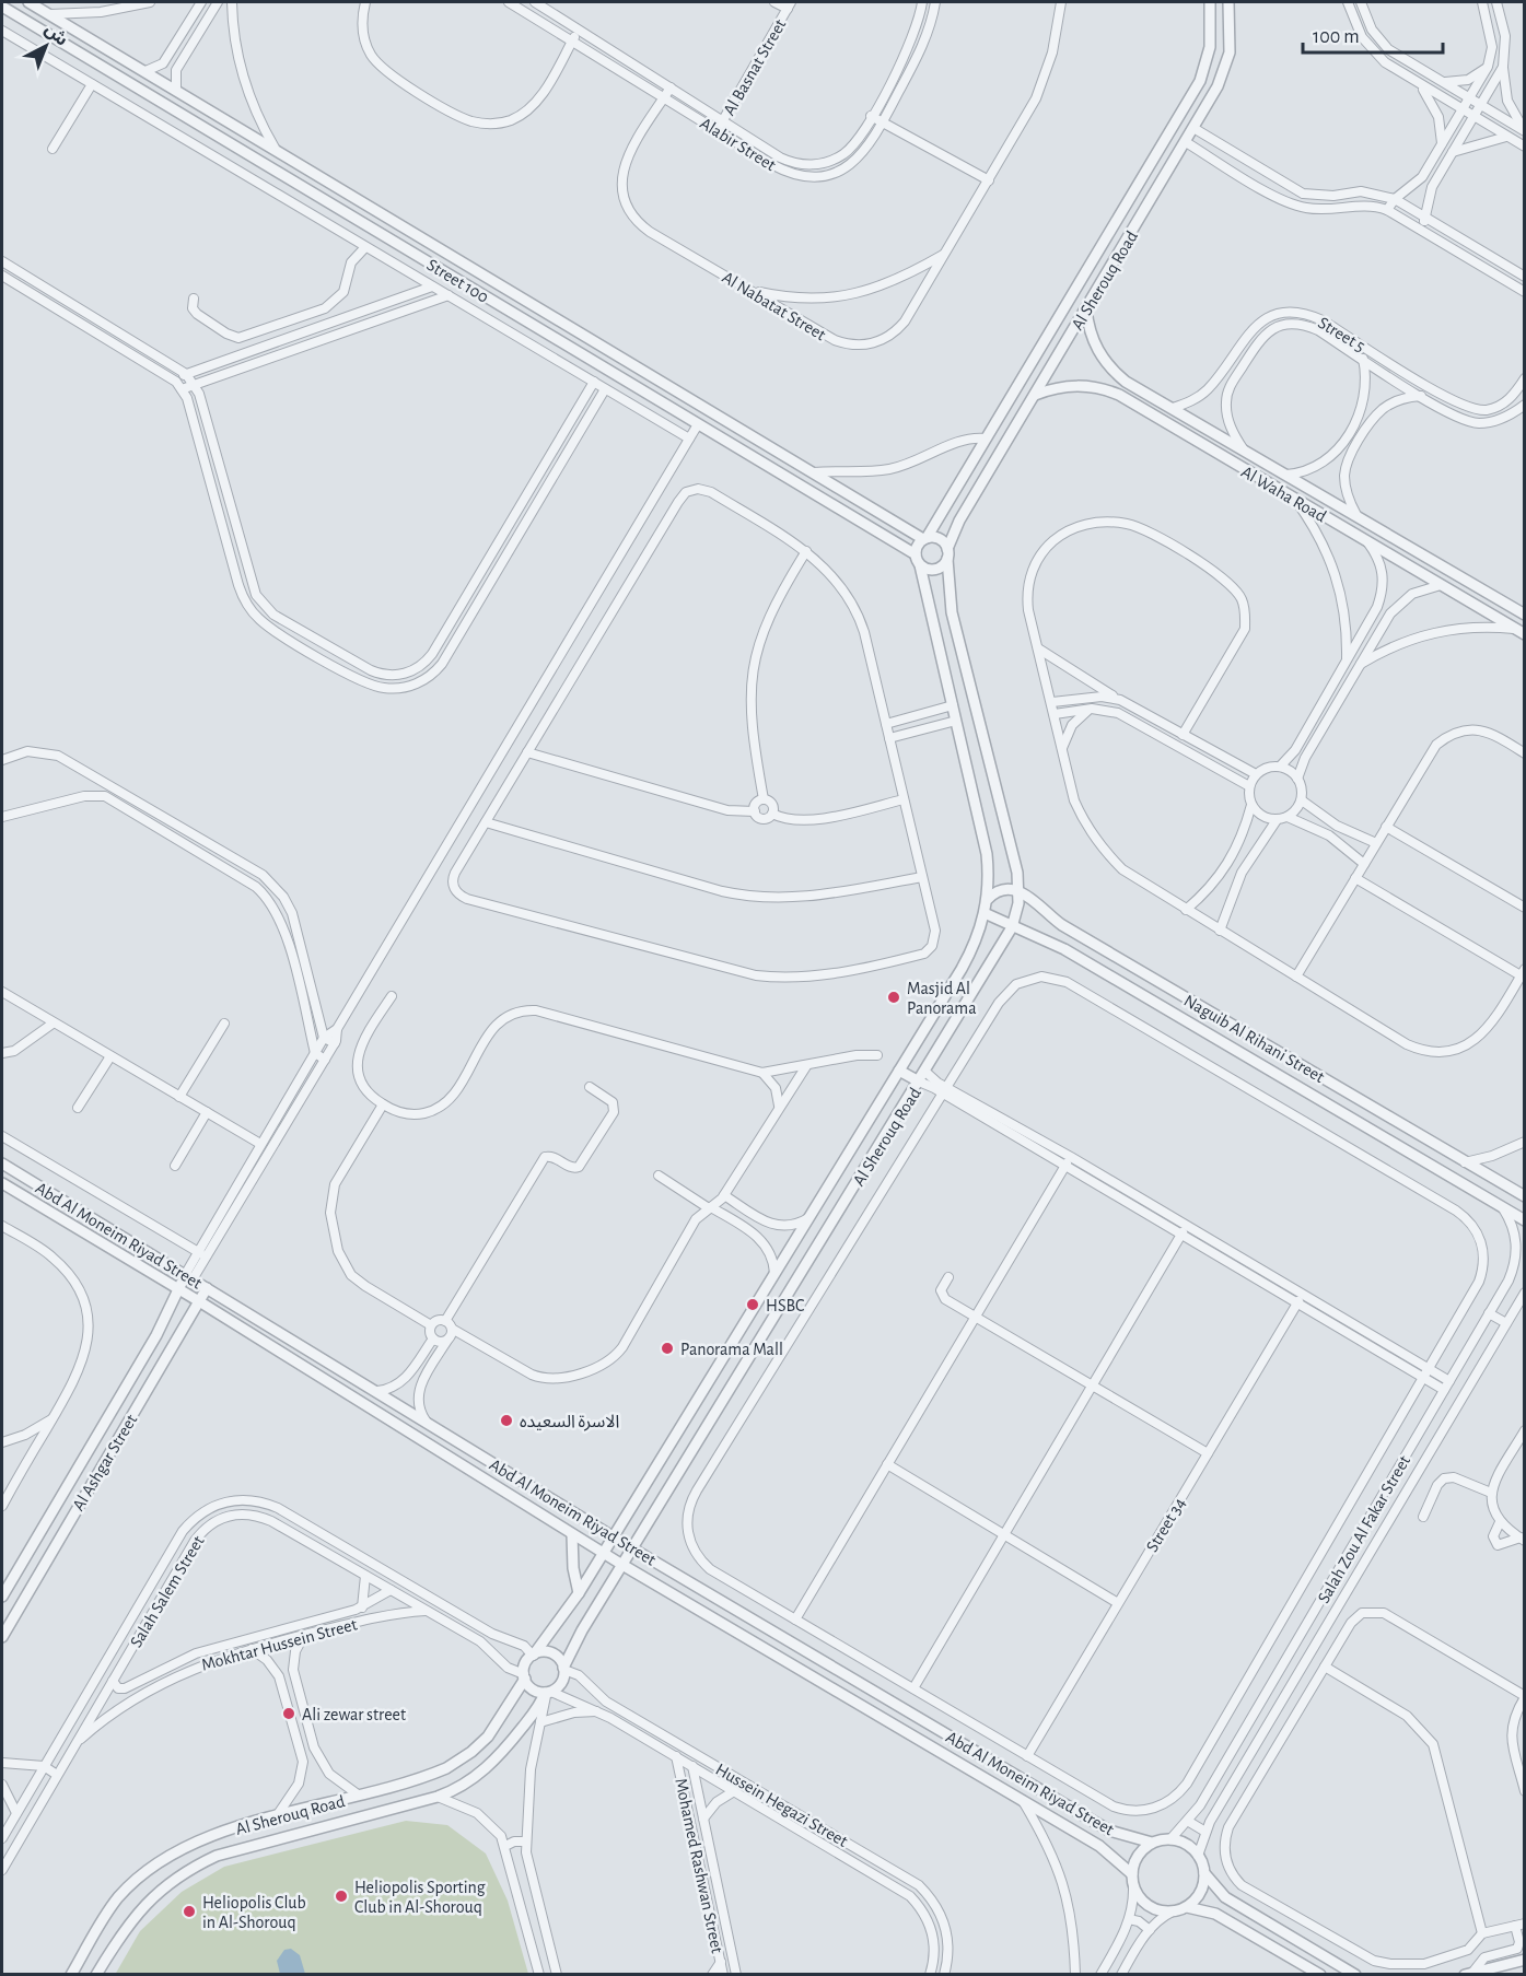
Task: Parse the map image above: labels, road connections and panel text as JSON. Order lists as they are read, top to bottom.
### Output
{
  "streets": {
    "street": [
      "Al Basnat Street",
      "Alabir Street",
      "Street 100",
      "Al Sherouq Road",
      "Al Nabatat Street",
      "Street 5",
      "Al Waha Road",
      "Naguib Al Rihani Street",
      "Abd Al Moneim Riyad Street",
      "Al Ashgar Street",
      "Street 34",
      "Salah Zou Al Fakar Street",
      "Salah Salem Street",
      "Mokhtar Hussein Street",
      "Hussein Hegazi Street",
      "Mohamed Rashwan Street"
    ]
  },
  "crossings": [
    ["Al Basnat Street", "Alabir Street"],
    ["Alabir Street", "Al Nabatat Street"],
    ["Street 100", "Al Sherouq Road"],
    ["Al Sherouq Road", "Al Waha Road"],
    ["Al Sherouq Road", "Naguib Al Rihani Street"],
    ["Al Sherouq Road", "Abd Al Moneim Riyad Street"],
    ["Al Sherouq Road", "Salah Salem Street"],
    ["Al Sherouq Road", "Mokhtar Hussein Street"],
    ["Al Sherouq Road", "Hussein Hegazi Street"],
    ["Street 5", "Al Waha Road"],
    ["Naguib Al Rihani Street", "Salah Zou Al Fakar Street"],
    ["Abd Al Moneim Riyad Street", "Al Ashgar Street"],
    ["Abd Al Moneim Riyad Street", "Salah Zou Al Fakar Street"],
    ["Salah Salem Street", "Mokhtar Hussein Street"],
    ["Salah Salem Street", "Hussein Hegazi Street"],
    ["Hussein Hegazi Street", "Mohamed Rashwan Street"]
  ],
  "places": [
    "Masjid Al Panorama",
    "HSBC",
    "Panorama Mall",
    "الاسرة السعيده",
    "Ali zewar street",
    "Heliopolis Sporting Club in Al-Shorouq",
    "Heliopolis Club in Al-Shorouq"
  ],
  "scale_bar": "100 m",
  "north": "top right"
}
